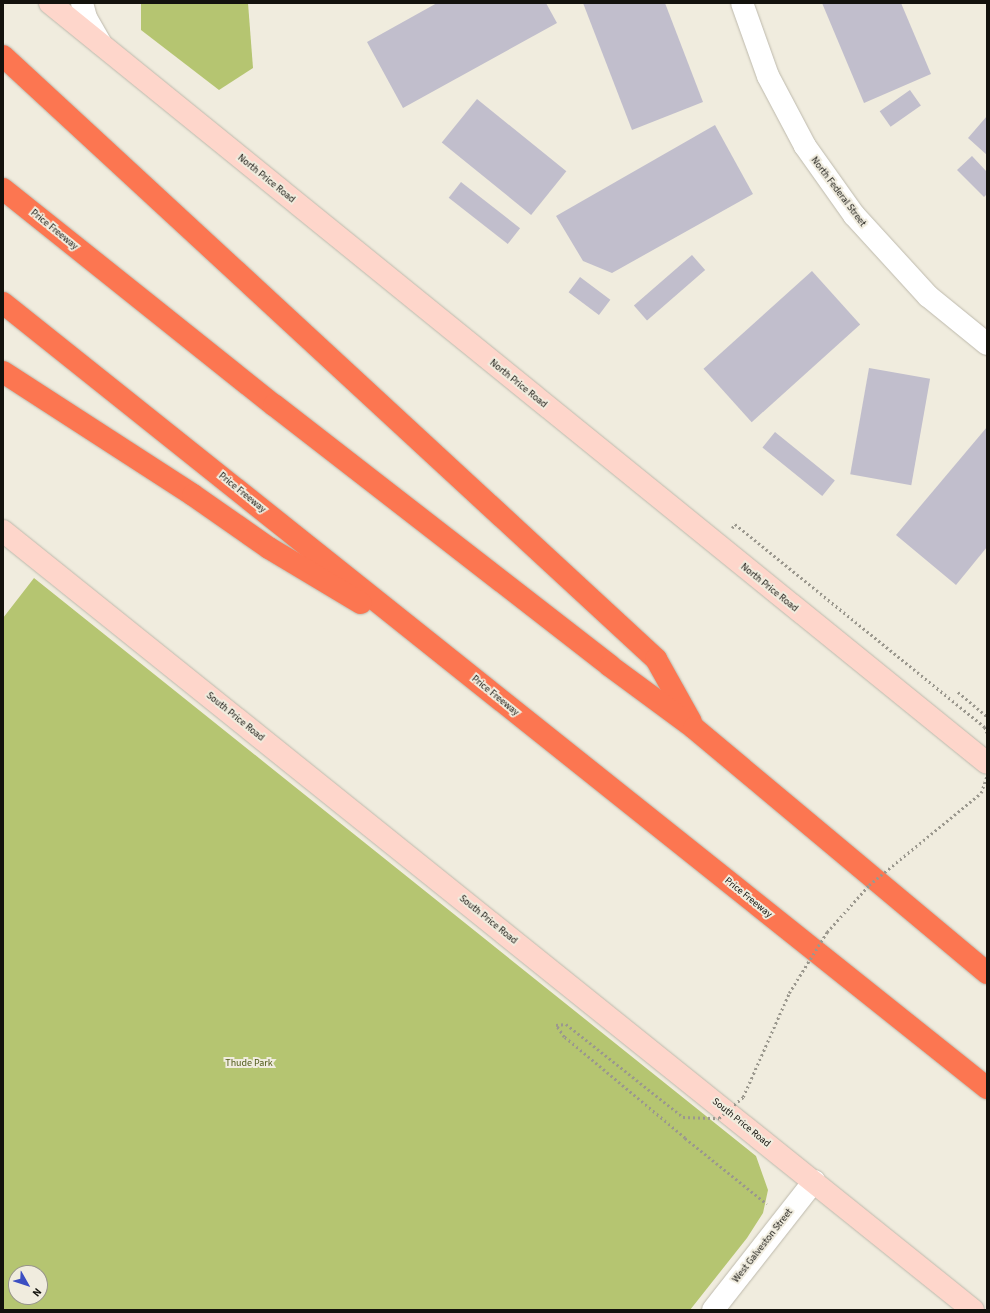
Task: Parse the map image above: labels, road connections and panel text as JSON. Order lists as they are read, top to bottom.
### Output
{
  "streets": {
    "highway": ["Price Freeway"],
    "main road": ["North Price Road", "South Price Road"],
    "street": ["North Federal Street", "West Galveston Street"]
  },
  "crossings": [
    ["South Price Road", "West Galveston Street"]
  ],
  "parks": ["Thude Park"],
  "north": "bottom right"
}
